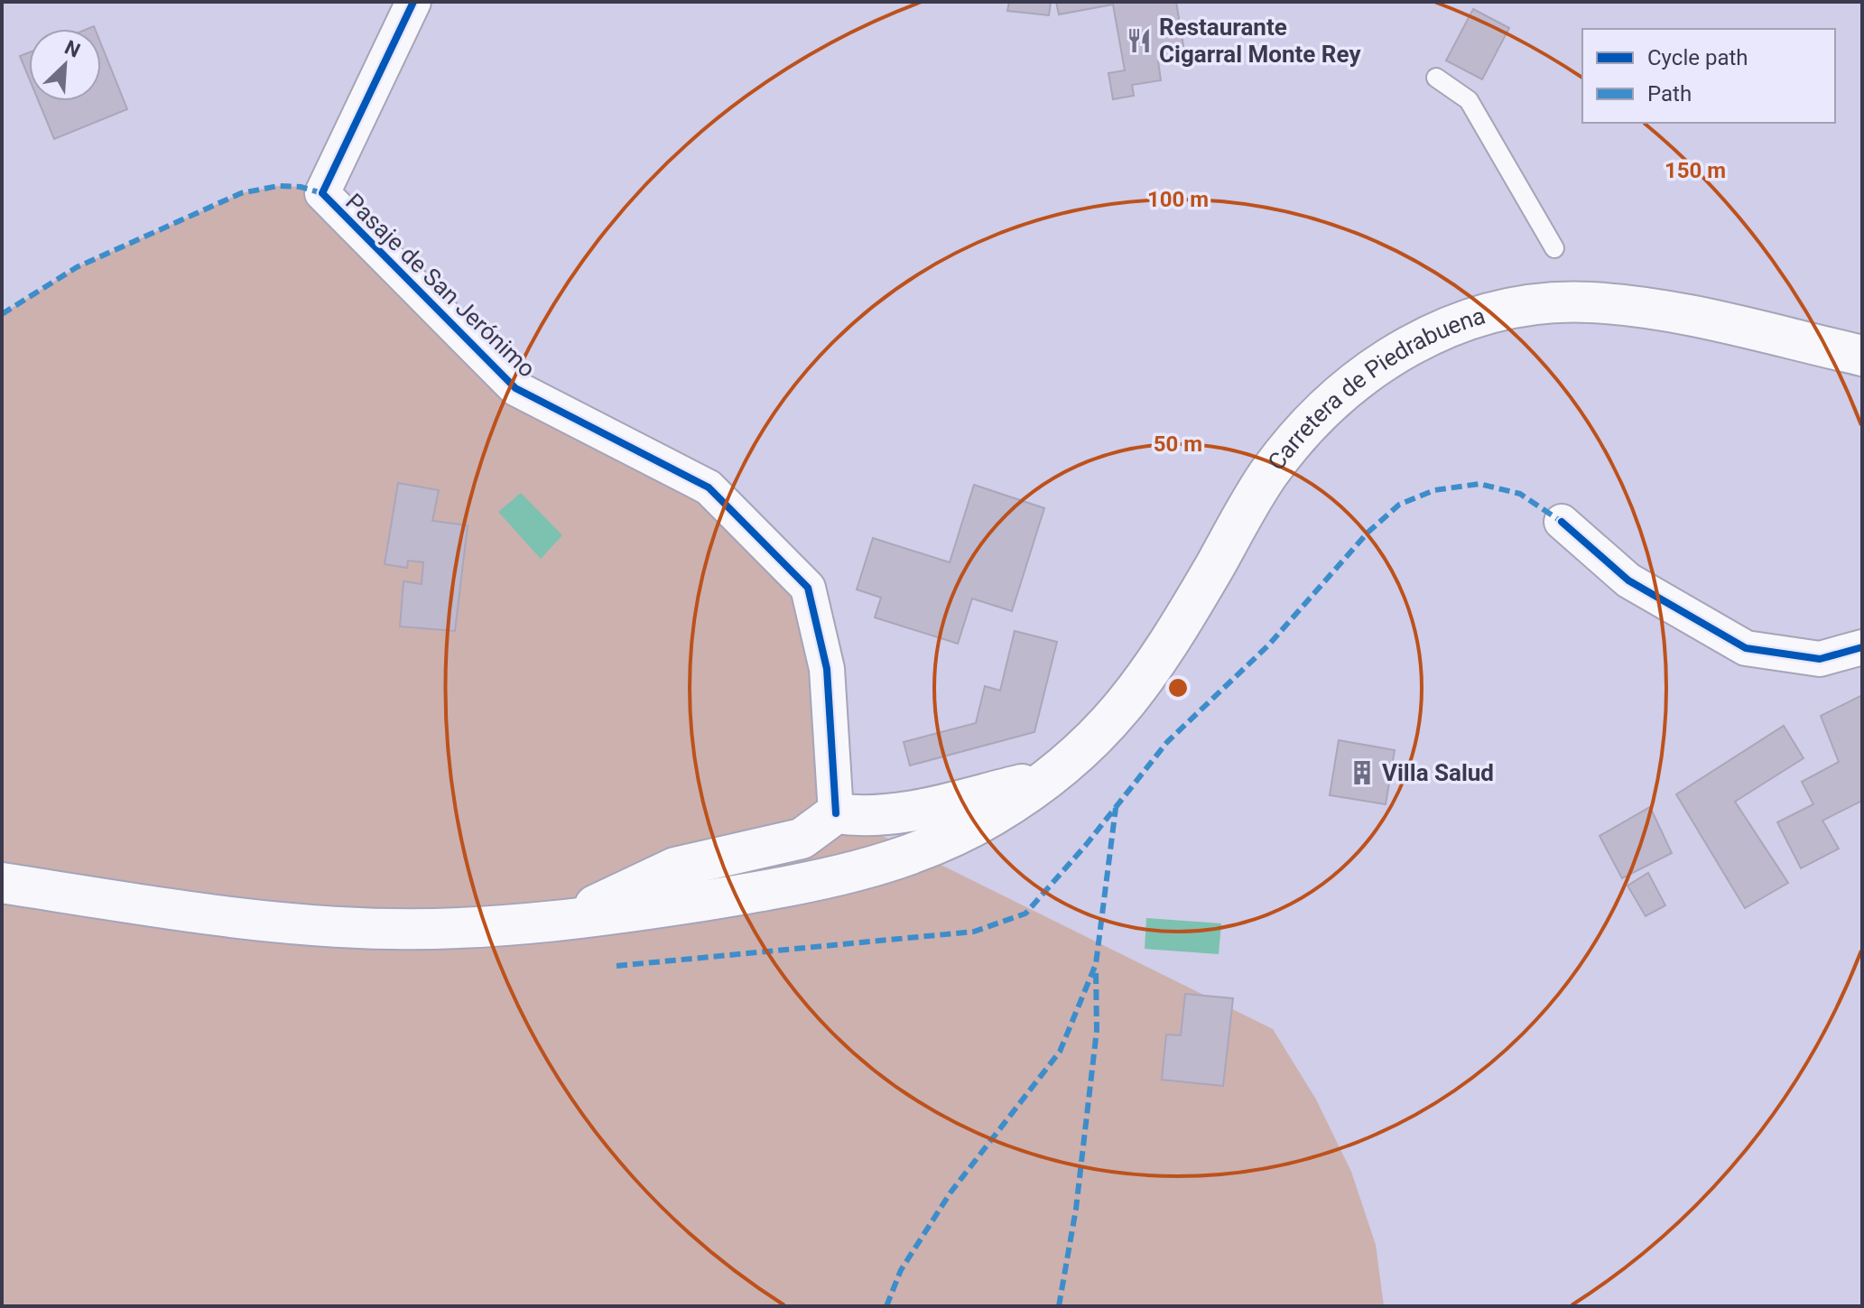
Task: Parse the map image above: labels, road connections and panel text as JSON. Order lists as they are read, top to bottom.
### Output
{
  "streets": {
    "main road": ["Carretera de Piedrabuena"],
    "street": ["Pasaje de San Jerónimo"]
  },
  "places": {
    "restaurant": ["Restaurante Cigarral Monte Rey"],
    "building": ["Villa Salud"]
  },
  "legend": ["Cycle path", "Path"],
  "north": "top right",
  "rings": ["150 m", "100 m", "50 m"]
}
